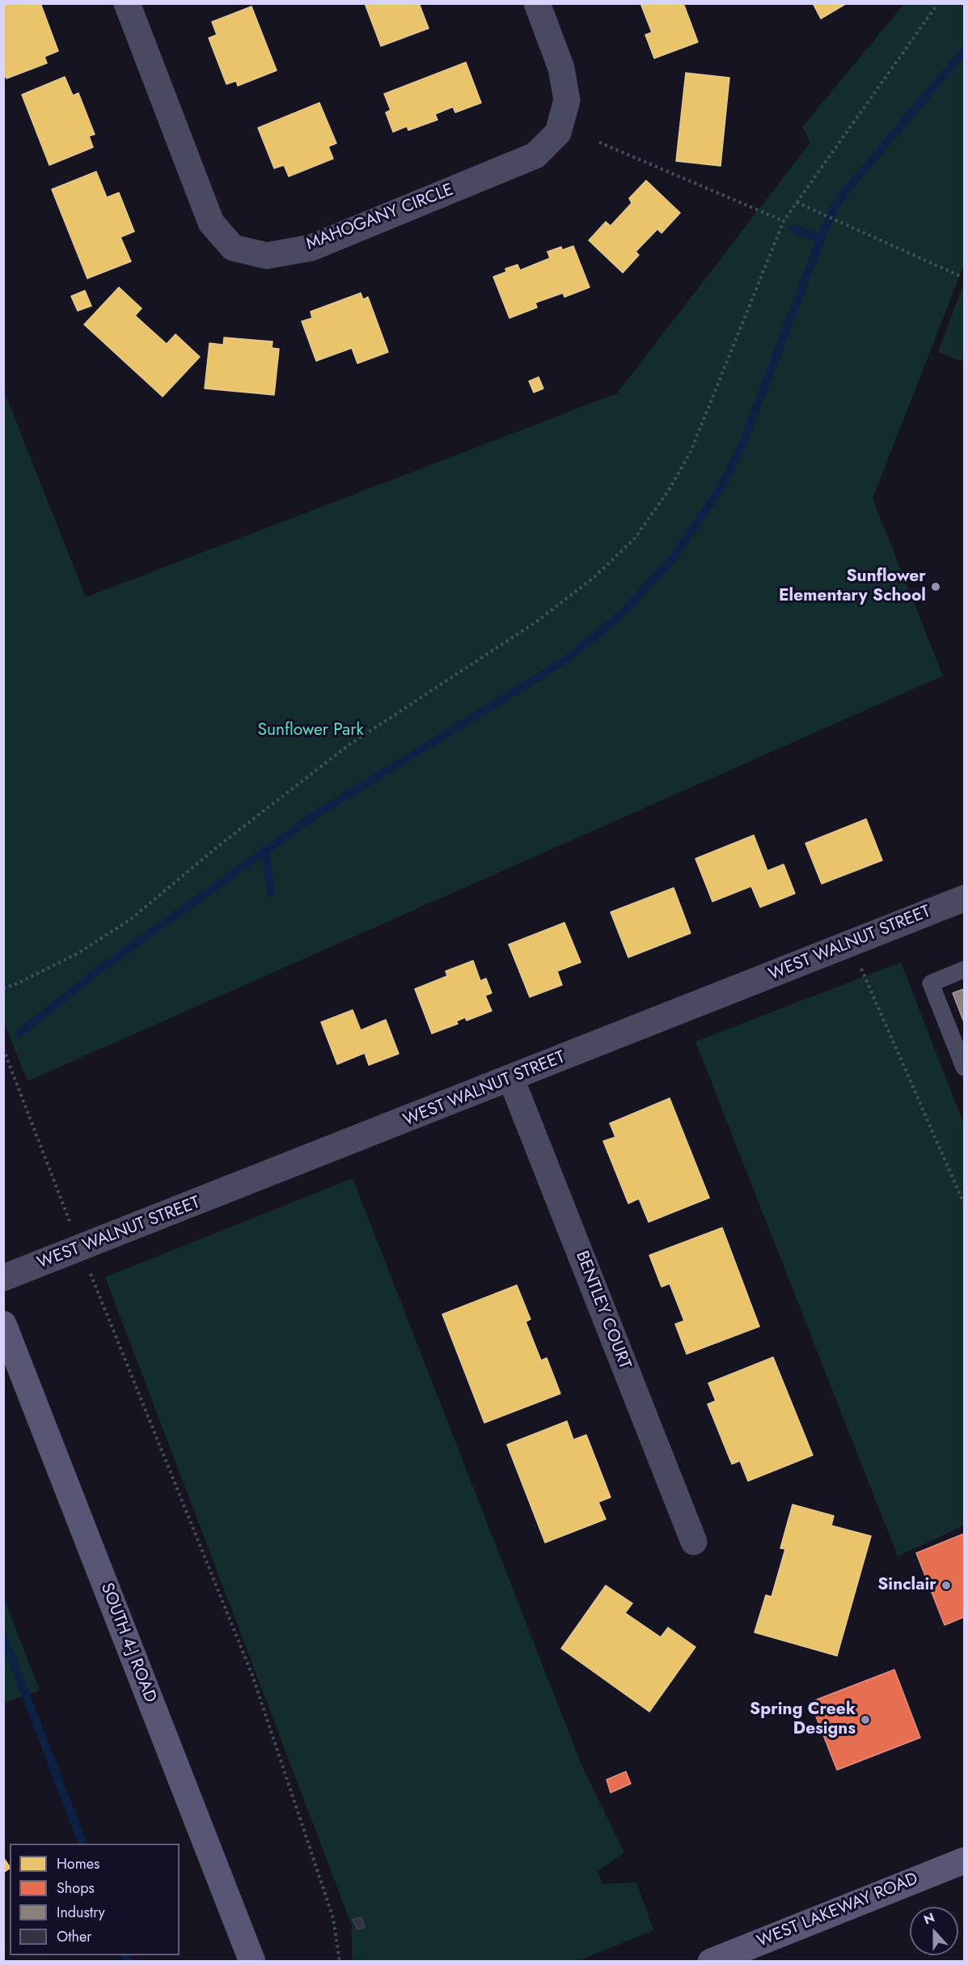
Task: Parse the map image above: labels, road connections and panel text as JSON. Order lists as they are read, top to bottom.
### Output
{
  "streets": {
    "main road": ["SOUTH 4-J ROAD", "WEST LAKEWAY ROAD"],
    "street": ["MAHOGANY CIRCLE", "WEST WALNUT STREET", "BENTLEY COURT"]
  },
  "crossings": [
    ["WEST WALNUT STREET", "BENTLEY COURT"]
  ],
  "parks": ["Sunflower Park"],
  "places": ["Sunflower Elementary School", "Sinclair", "Spring Creek Designs"],
  "legend": [
    "Homes",
    "Shops",
    "Industry",
    "Other"
  ],
  "north": "top"
}
